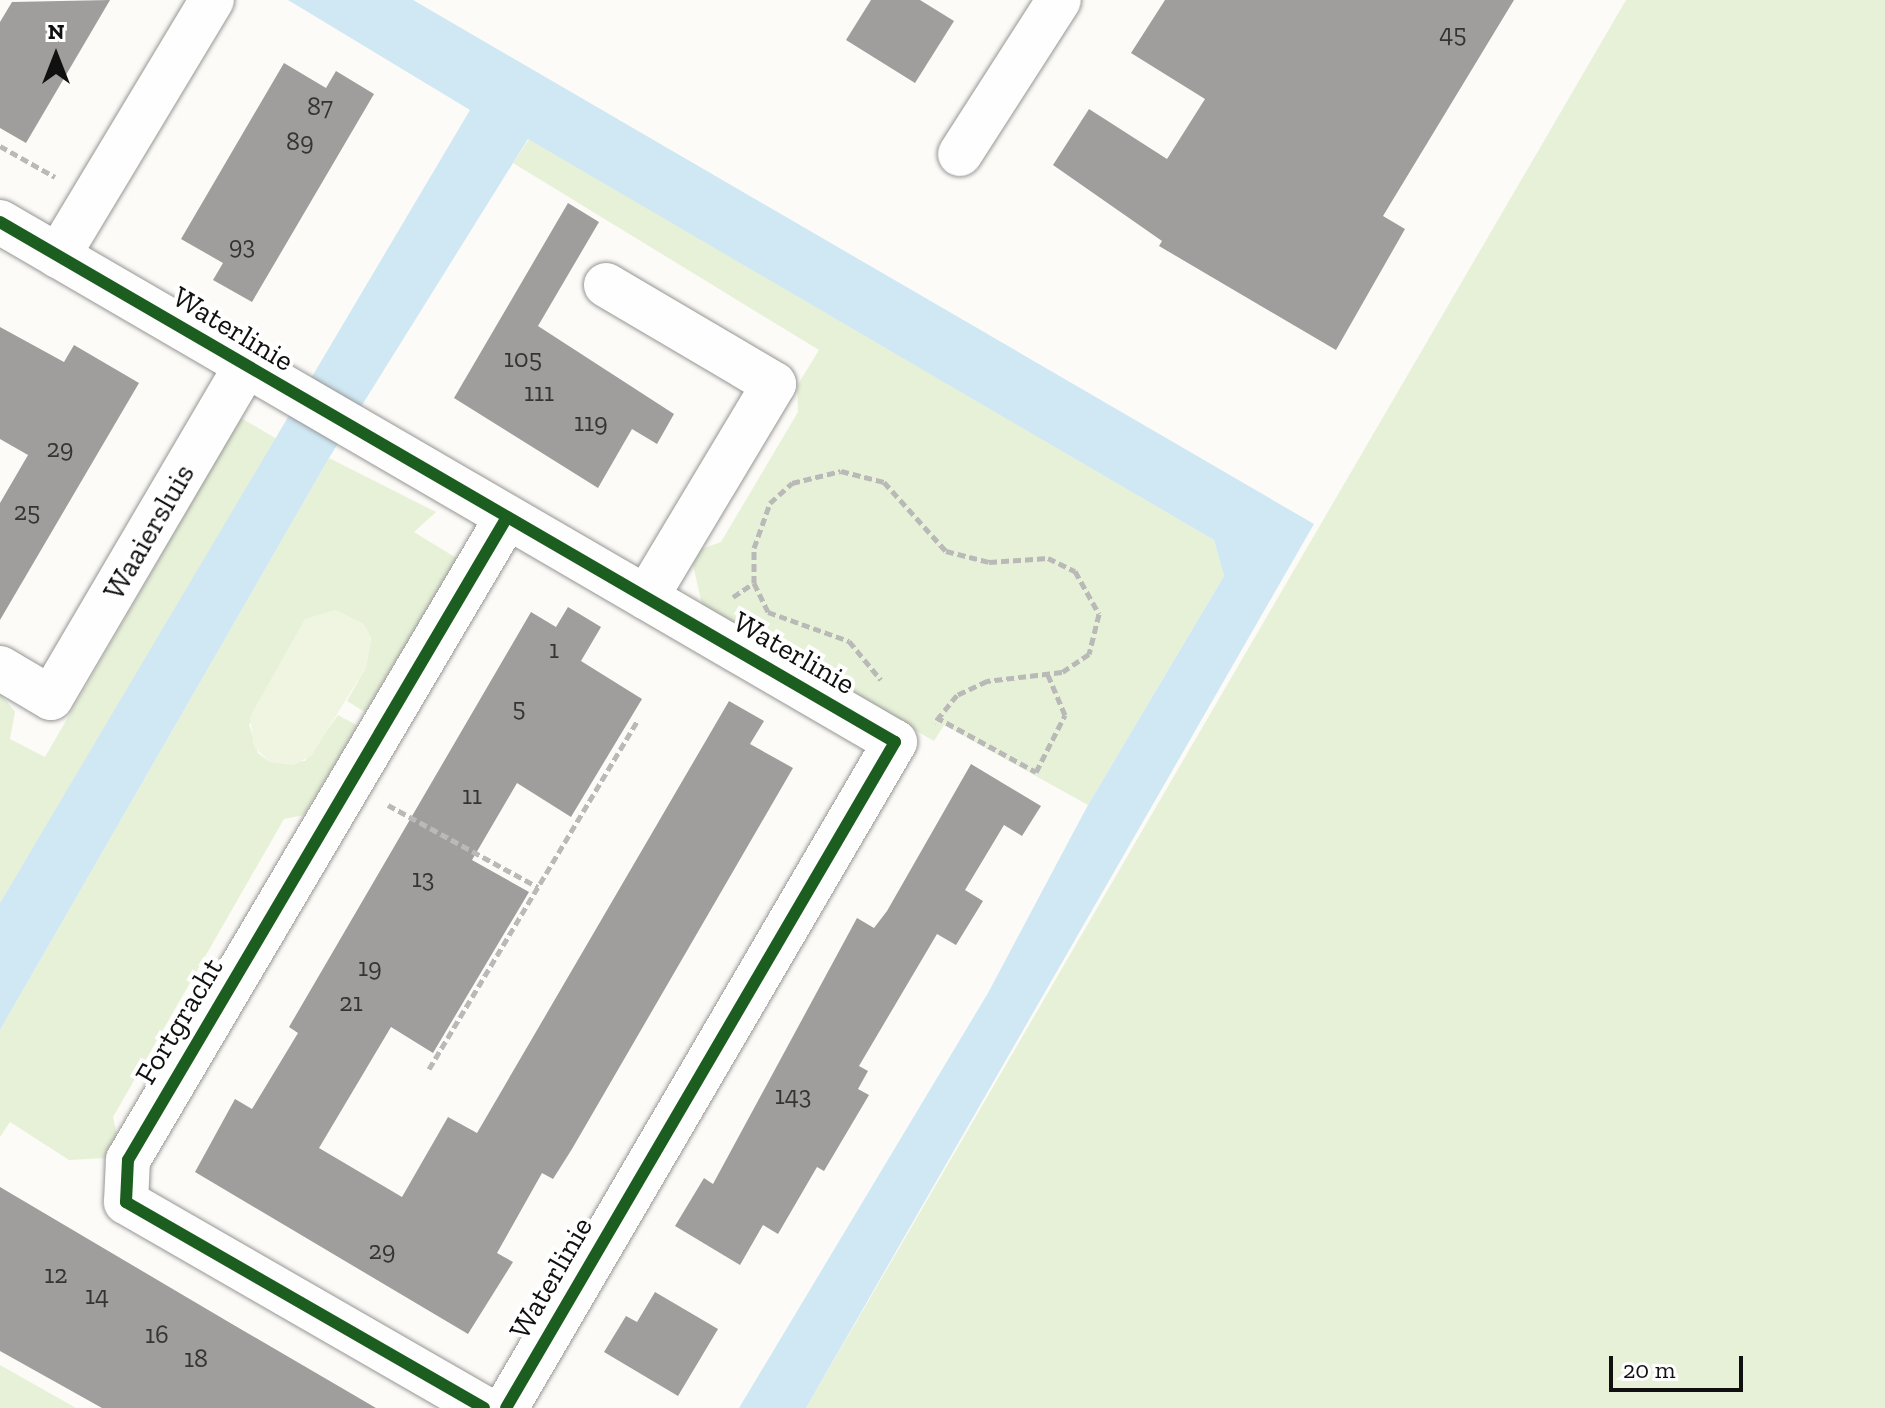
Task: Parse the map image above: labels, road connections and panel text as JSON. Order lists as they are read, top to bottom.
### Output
{
  "streets": {
    "street": ["Waterlinie", "Waaiersluis", "Fortgracht"]
  },
  "crossings": [
    ["Waterlinie", "Waaiersluis"],
    ["Waterlinie", "Fortgracht"]
  ],
  "house_numbers": [
    "45",
    "87",
    "89",
    "93",
    "105",
    "111",
    "119",
    "29",
    "25",
    "1",
    "5",
    "11",
    "13",
    "19",
    "21",
    "143",
    "29",
    "12",
    "14",
    "16",
    "18"
  ],
  "scale_bar": "20 m",
  "north": "top"
}
